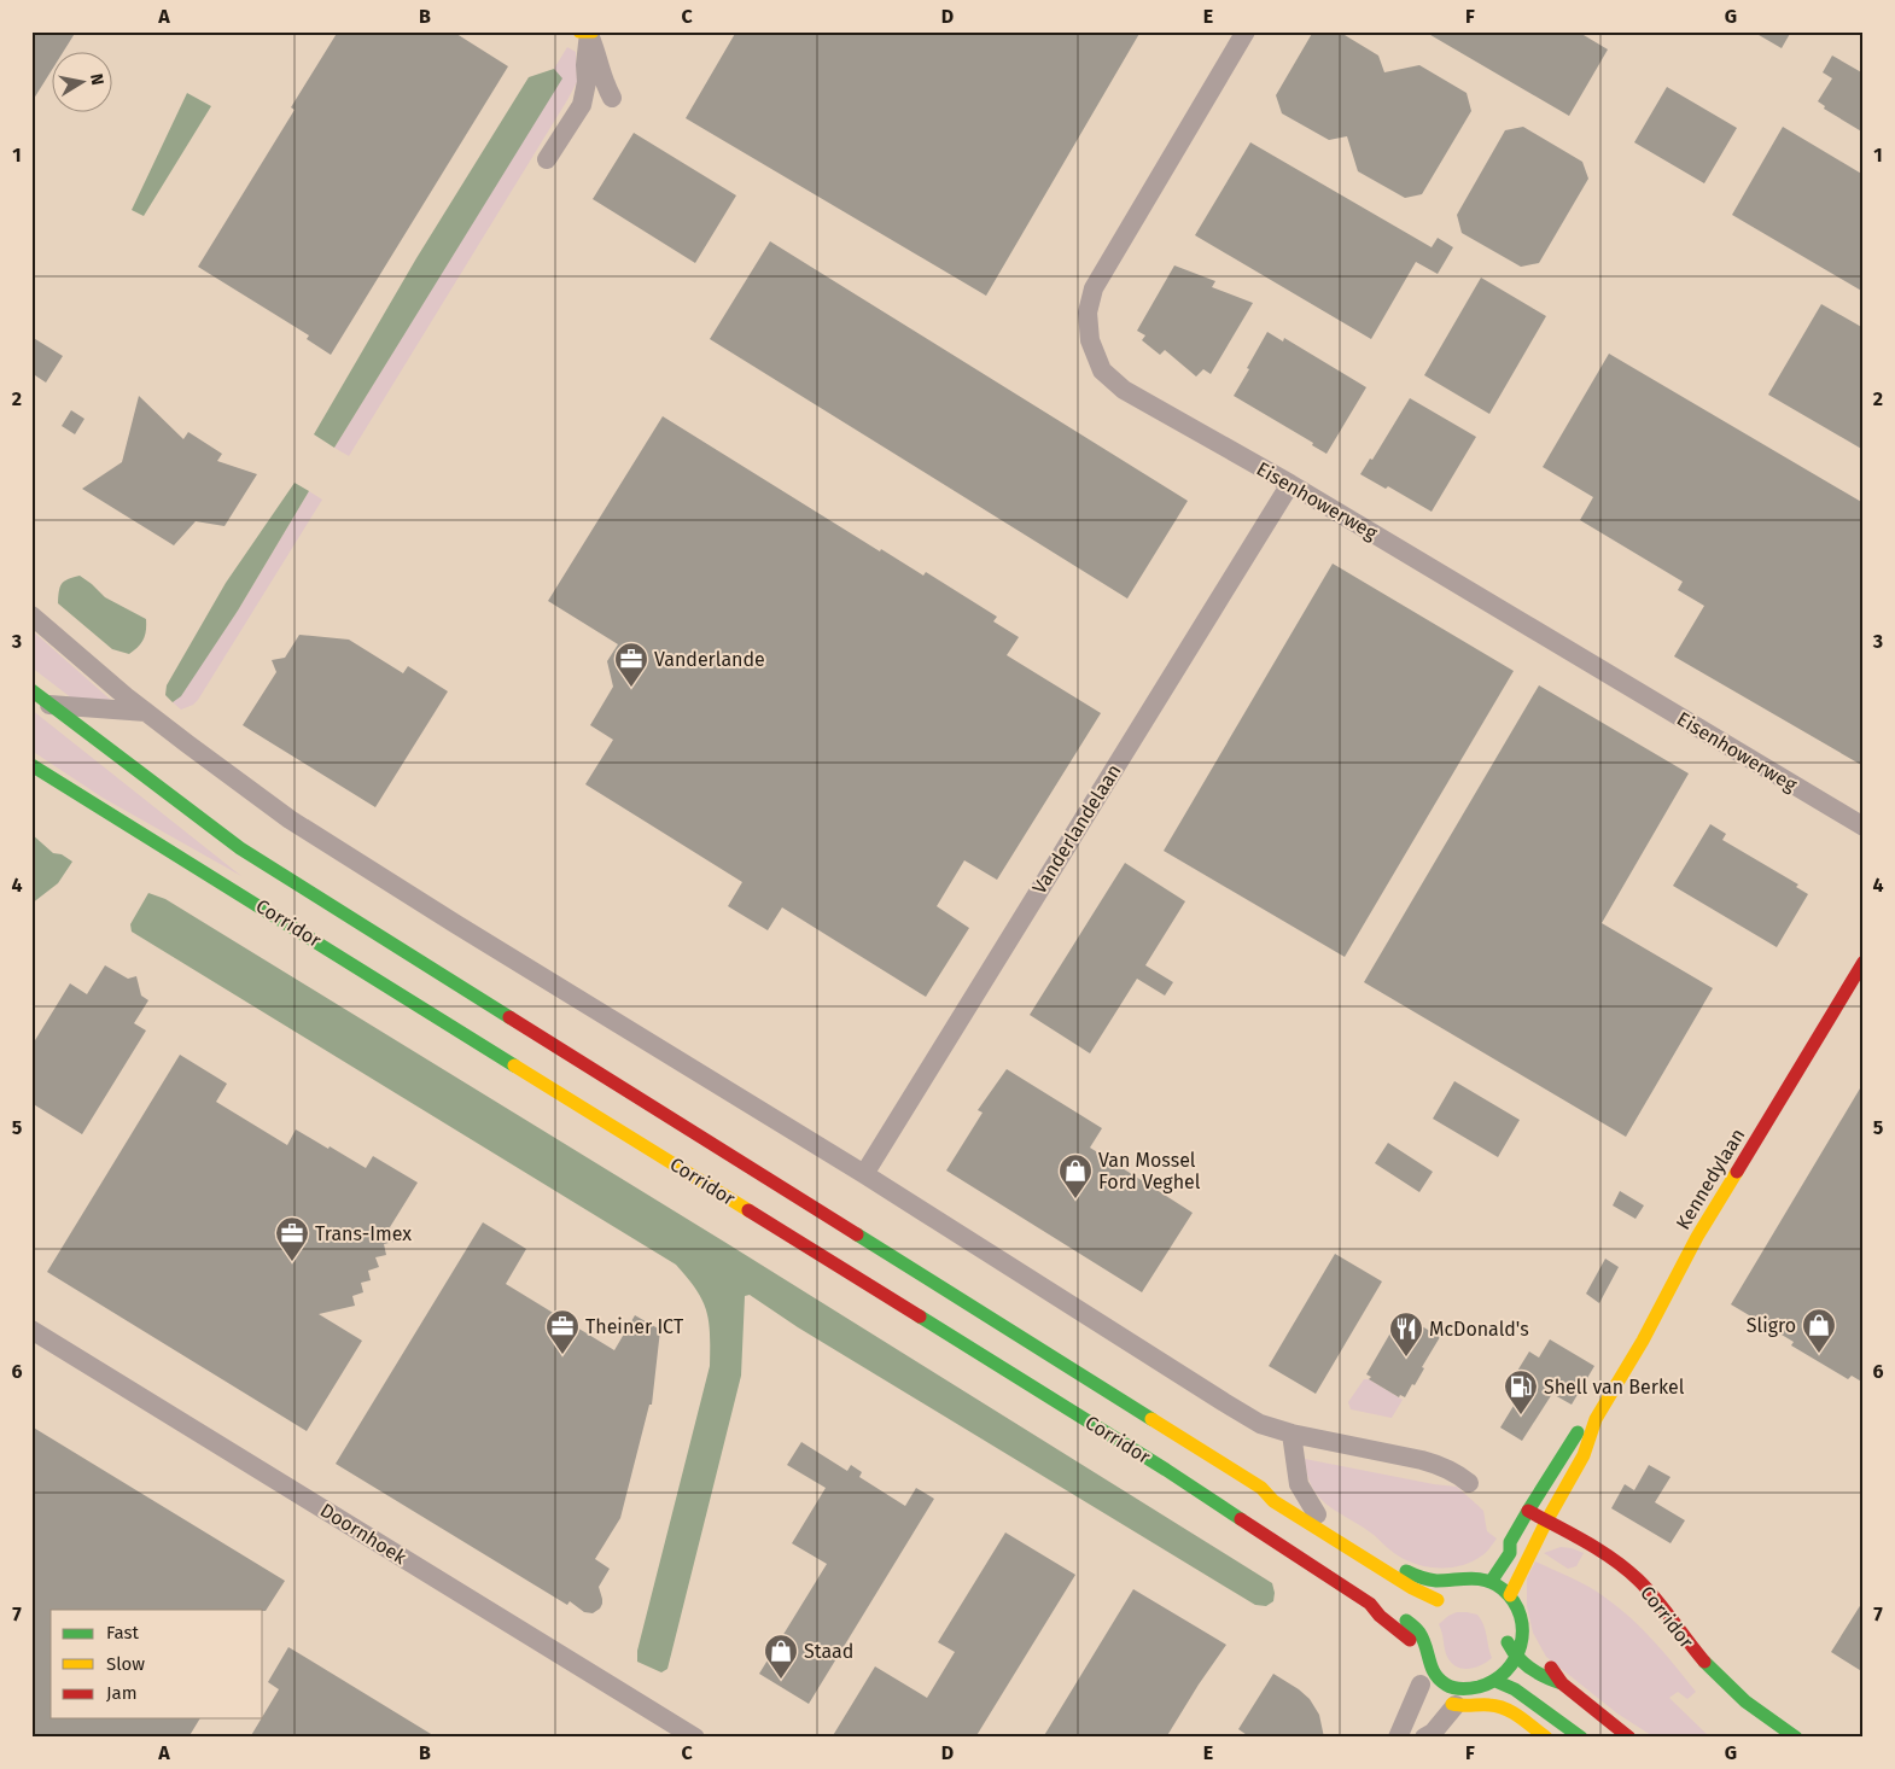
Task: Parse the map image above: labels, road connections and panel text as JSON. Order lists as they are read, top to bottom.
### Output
{
  "streets": {
    "main road": ["Corridor", "Kennedylaan"],
    "street": ["Eisenhowerweg", "Vanderlandelaan", "Doornhoek"]
  },
  "crossings": [
    ["Eisenhowerweg", "Vanderlandelaan"],
    ["Corridor", "Kennedylaan"]
  ],
  "places": {
    "office": ["Vanderlande", "Trans-Imex", "Theiner ICT"],
    "shop": ["Van Mossel Ford Veghel", "Sligro", "Staad"],
    "restaurant": ["McDonald's"],
    "fuel station": ["Shell van Berkel"]
  },
  "legend": ["Fast", "Slow", "Jam"],
  "north": "right",
  "grid": {
    "columns": [
      "A",
      "B",
      "C",
      "D",
      "E",
      "F",
      "G"
    ],
    "rows": [
      "1",
      "2",
      "3",
      "4",
      "5",
      "6",
      "7"
    ]
  }
}
